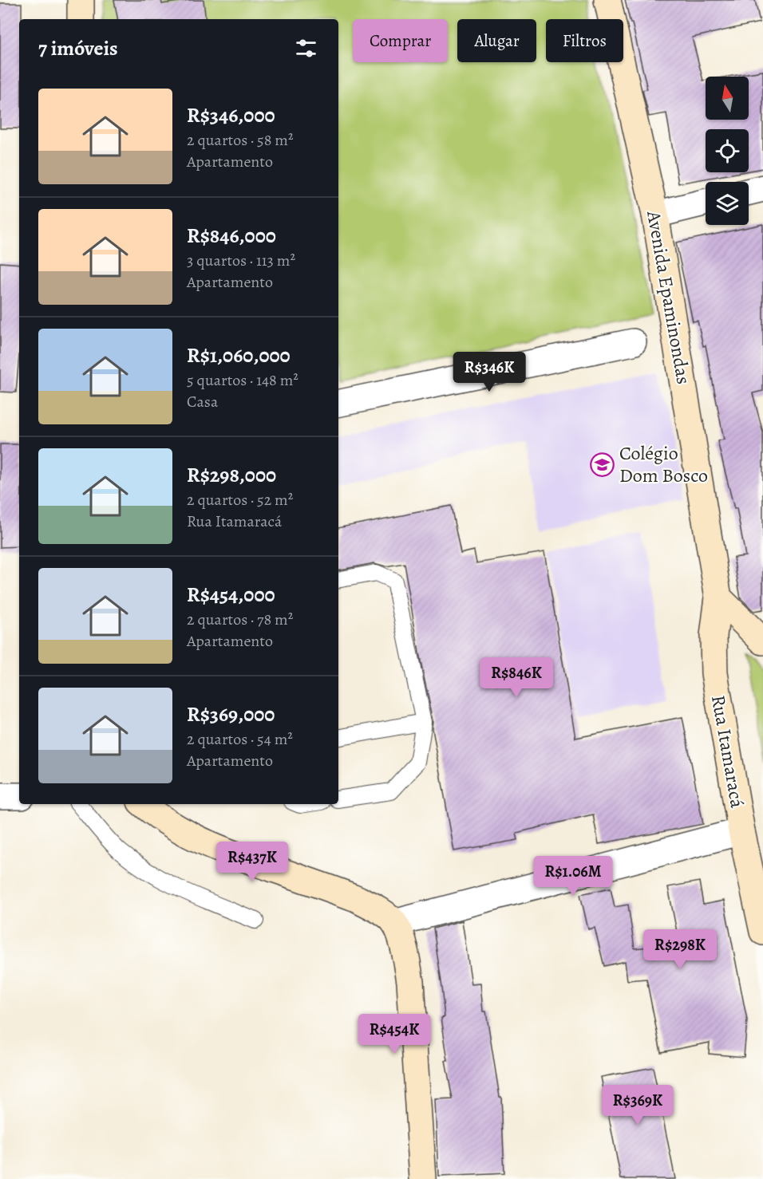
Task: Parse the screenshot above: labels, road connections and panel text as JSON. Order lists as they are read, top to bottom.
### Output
{
  "streets": {
    "street": ["Avenida Epaminondas", "Rua Itamaracá"]
  },
  "crossings": [
    ["Avenida Epaminondas", "Rua Itamaracá"]
  ],
  "places": {
    "school or university": ["Colégio Dom Bosco"]
  },
  "north": "top",
  "page": {
    "chip": ["Comprar", "Alugar", "Filtros"],
    "heading": "7 imóveis",
    "list": [
      {
        "name": "R$346,000",
        "note": "2 quartos · 58 m² · Apartamento"
      },
      {
        "name": "R$846,000",
        "note": "3 quartos · 113 m² · Apartamento"
      },
      {
        "name": "R$1,060,000",
        "note": "5 quartos · 148 m² · Casa"
      },
      {
        "name": "R$298,000",
        "note": "2 quartos · 52 m² · Rua Itamaracá"
      },
      {
        "name": "R$454,000",
        "note": "2 quartos · 78 m² · Apartamento"
      },
      {
        "name": "R$369,000",
        "note": "2 quartos · 54 m² · Apartamento"
      }
    ],
    "price": [
      "R$346K",
      "R$846K",
      "R$437K",
      "R$1.06M",
      "R$298K",
      "R$454K",
      "R$369K"
    ]
  }
}
